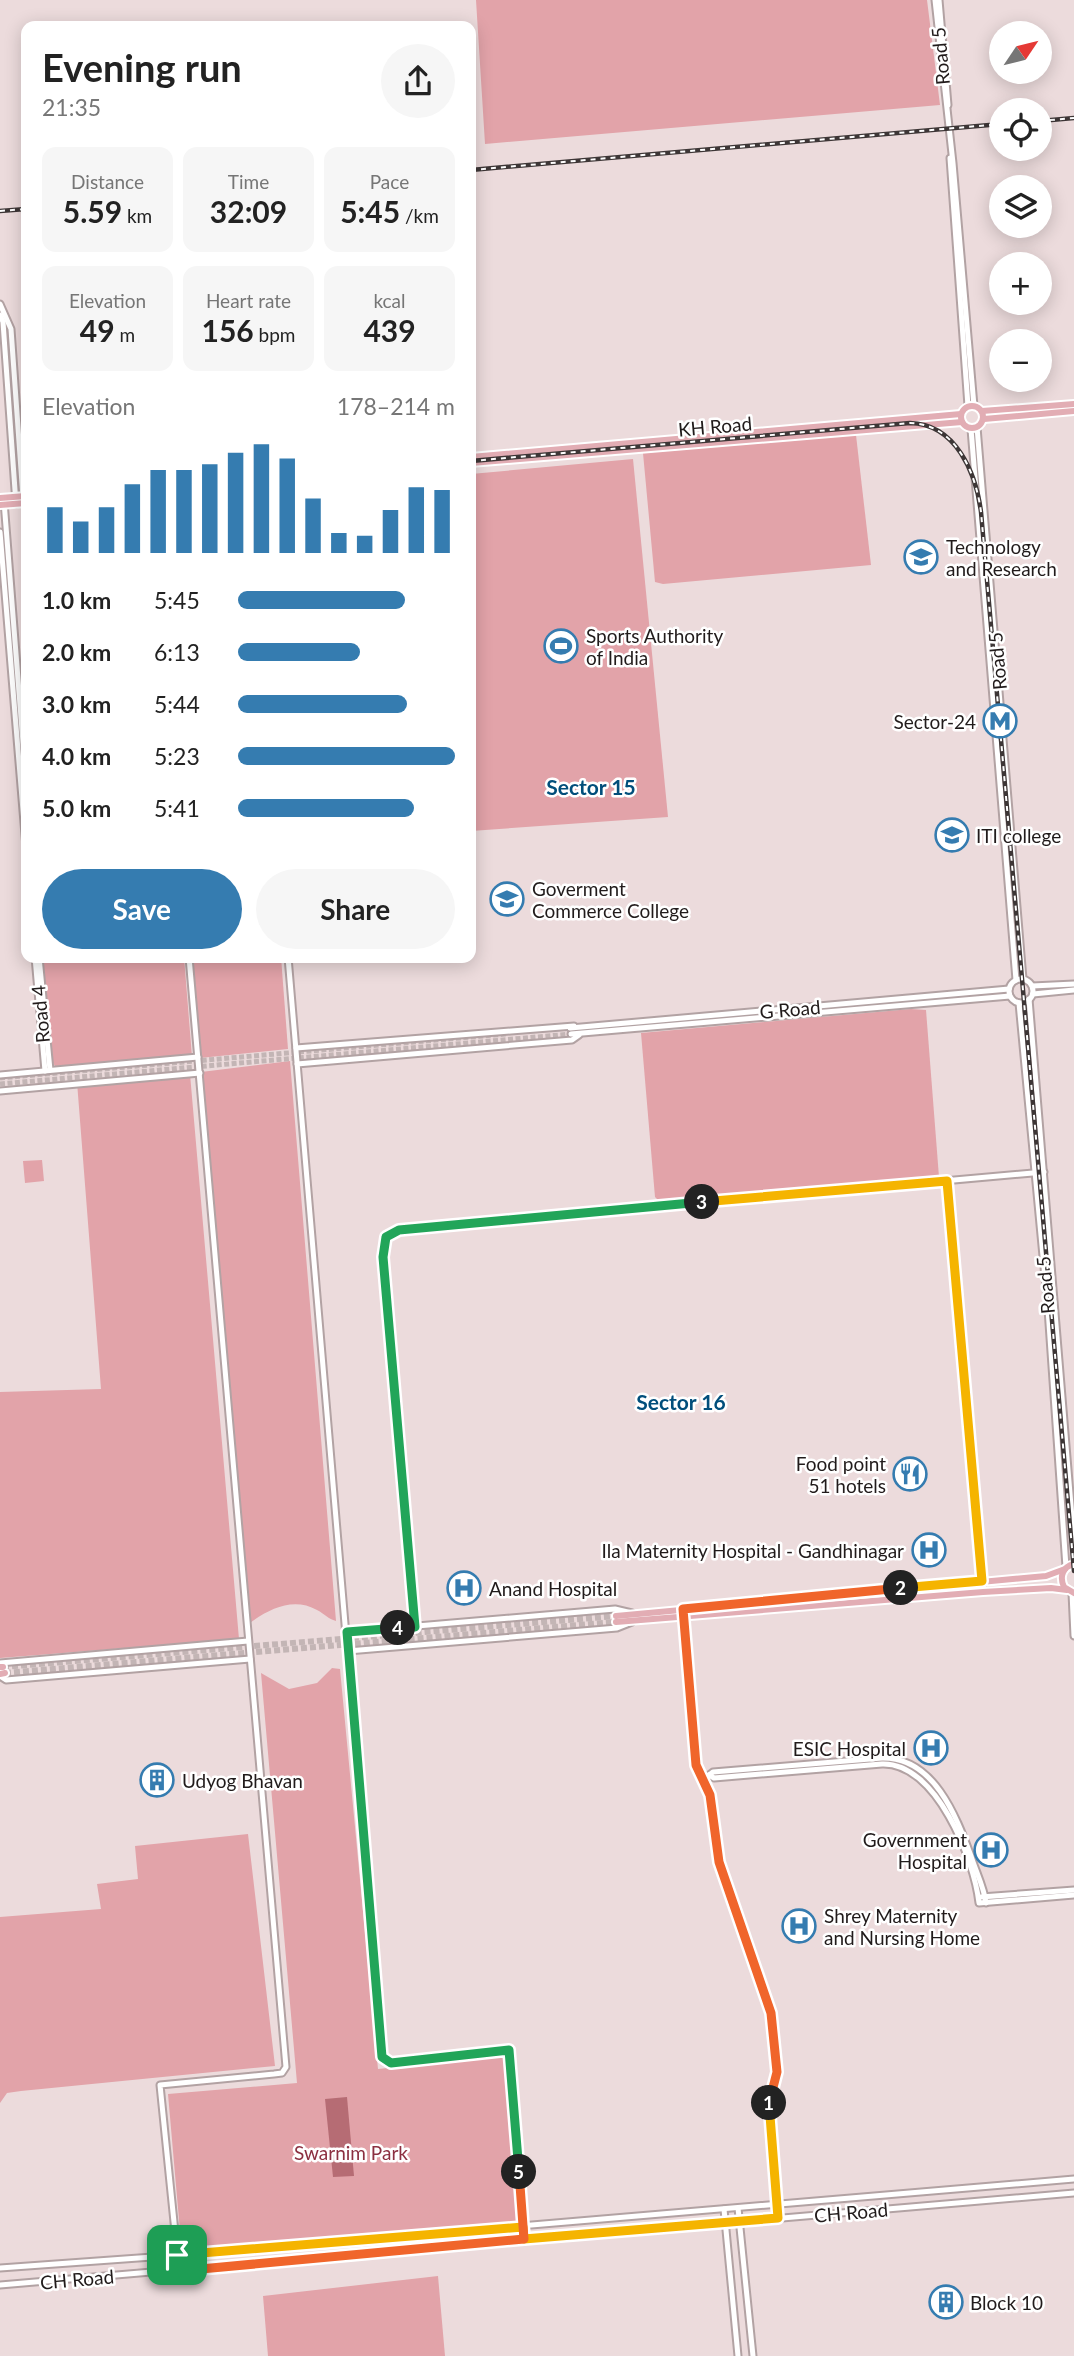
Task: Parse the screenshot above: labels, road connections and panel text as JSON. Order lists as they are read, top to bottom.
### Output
{
  "streets": {
    "main road": ["KH Road"],
    "street": [
      "Road 5",
      "G Road",
      "Road 4",
      "CH Road"
    ]
  },
  "crossings": [
    ["Road 5", "G Road"]
  ],
  "districts": ["Sector 15", "Sector 16"],
  "parks": ["Swarnim Park"],
  "places": {
    "school or university": ["Technology and Research", "ITI college", "Goverment Commerce College"],
    "sports": ["Sports Authority of India"],
    "metro station": ["Sector-24"],
    "restaurant": ["Food point 51 hotels"],
    "hospital": [
      "Ila Maternity Hospital - Gandhinagar",
      "Anand Hospital",
      "ESIC Hospital",
      "Government Hospital",
      "Shrey Maternity and Nursing Home"
    ],
    "building": ["Udyog Bhavan", "Block 10"]
  },
  "north": "top right",
  "page": {
    "map_buttons": ["+", "−"],
    "heading": ["Evening run", "21:35"],
    "stats": [
      ["Distance", "5.59 km"],
      ["Time", "32:09"],
      ["Pace", "5:45 /km"],
      ["Elevation", "49 m"],
      ["Heart rate", "156 bpm"],
      ["kcal", "439"]
    ],
    "chart": ["Elevation", "178–214 m"],
    "list": [
      {
        "name": "1.0 km",
        "note": "5:45"
      },
      {
        "name": "2.0 km",
        "note": "6:13"
      },
      {
        "name": "3.0 km",
        "note": "5:44"
      },
      {
        "name": "4.0 km",
        "note": "5:23"
      },
      {
        "name": "5.0 km",
        "note": "5:41"
      }
    ],
    "buttons": ["Save", "Share"],
    "pins": [
      "3",
      "2",
      "4",
      "1",
      "5"
    ]
  }
}
